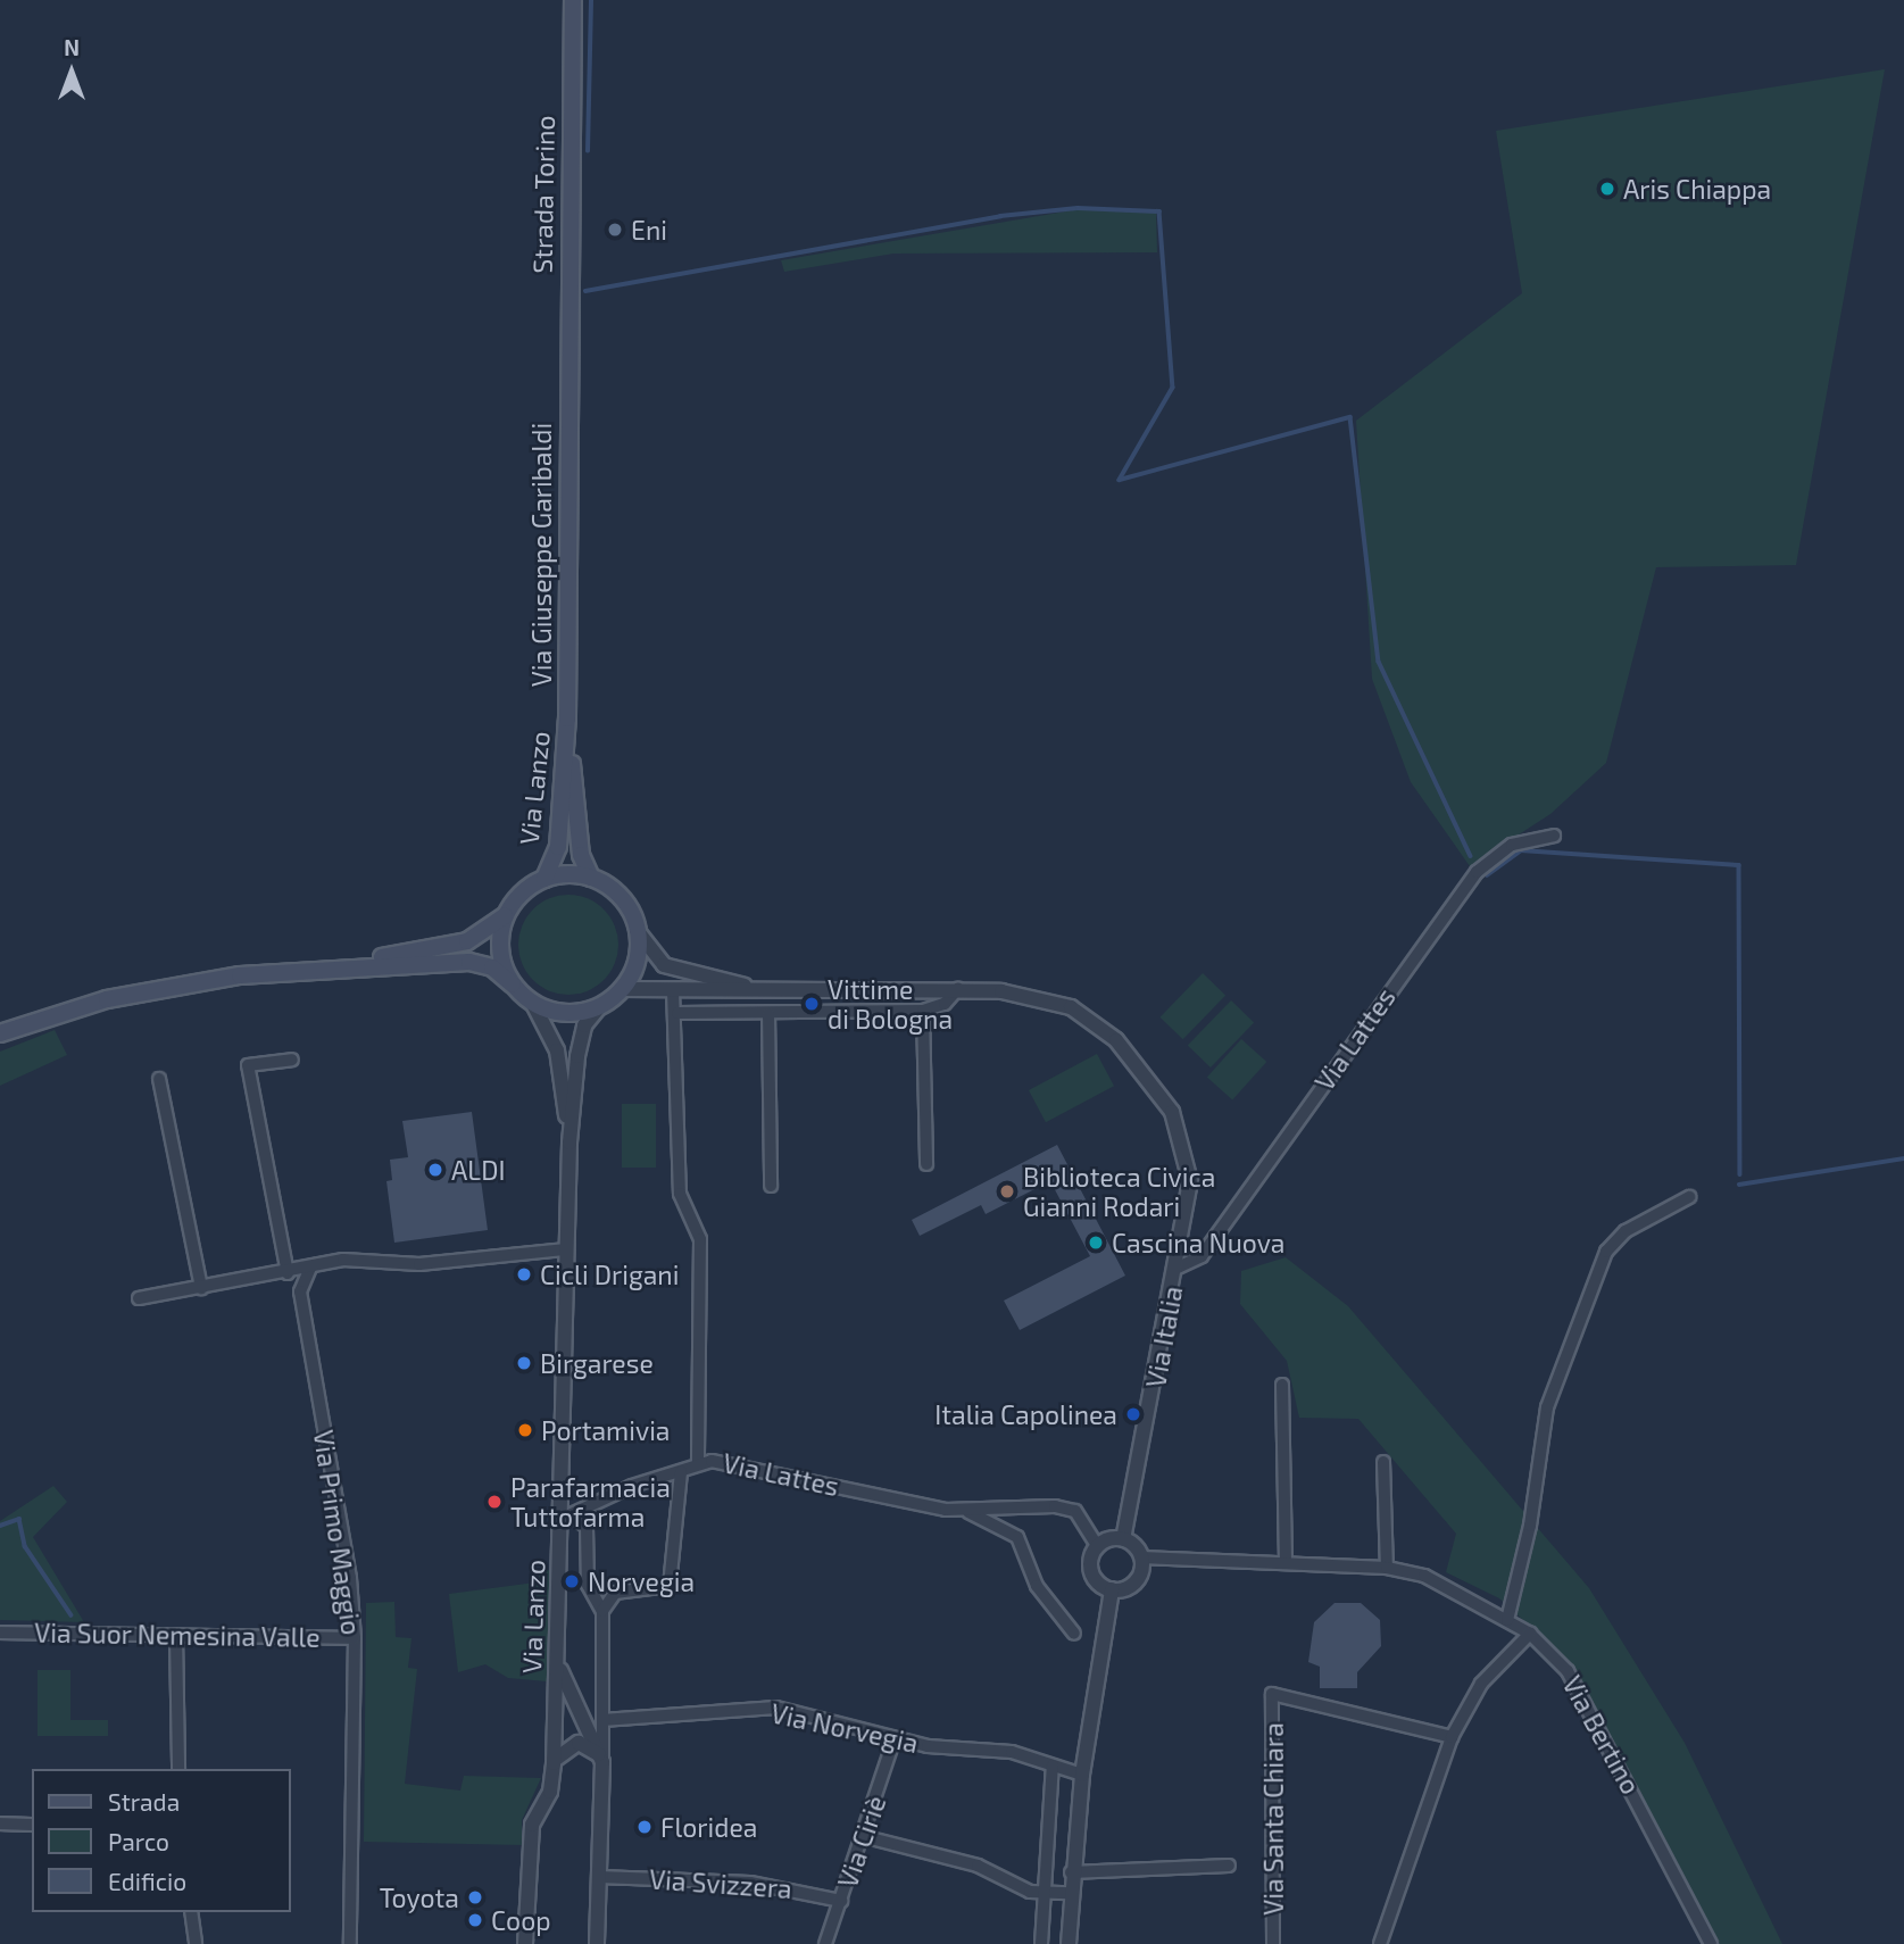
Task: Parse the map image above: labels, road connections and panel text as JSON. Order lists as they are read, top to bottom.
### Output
{
  "streets": {
    "main road": ["Strada Torino", "Via Giuseppe Garibaldi", "Via Lanzo"],
    "street": [
      "Via Lattes",
      "Via Italia",
      "Via Primo Maggio",
      "Via Suor Nemesina Valle",
      "Via Norvegia",
      "Via Bertino",
      "Via Santa Chiara",
      "Via Ciriè",
      "Via Svizzera"
    ]
  },
  "crossings": [
    ["Strada Torino", "Via Giuseppe Garibaldi"],
    ["Via Giuseppe Garibaldi", "Via Lanzo"],
    ["Via Lanzo", "Via Lattes"],
    ["Via Lanzo", "Via Italia"],
    ["Via Lattes", "Via Italia"],
    ["Via Lattes", "Via Bertino"],
    ["Via Italia", "Via Bertino"],
    ["Via Primo Maggio", "Via Suor Nemesina Valle"],
    ["Via Norvegia", "Via Ciriè"],
    ["Via Ciriè", "Via Svizzera"]
  ],
  "places": [
    "Aris Chiappa",
    "Eni",
    "Vittime di Bologna",
    "ALDI",
    "Biblioteca Civica Gianni Rodari",
    "Cascina Nuova",
    "Cicli Drigani",
    "Birgarese",
    "Italia Capolinea",
    "Portamivia",
    "Parafarmacia Tuttofarma",
    "Norvegia",
    "Floridea",
    "Toyota",
    "Coop"
  ],
  "legend": ["Strada", "Parco", "Edificio"],
  "north": "top"
}
